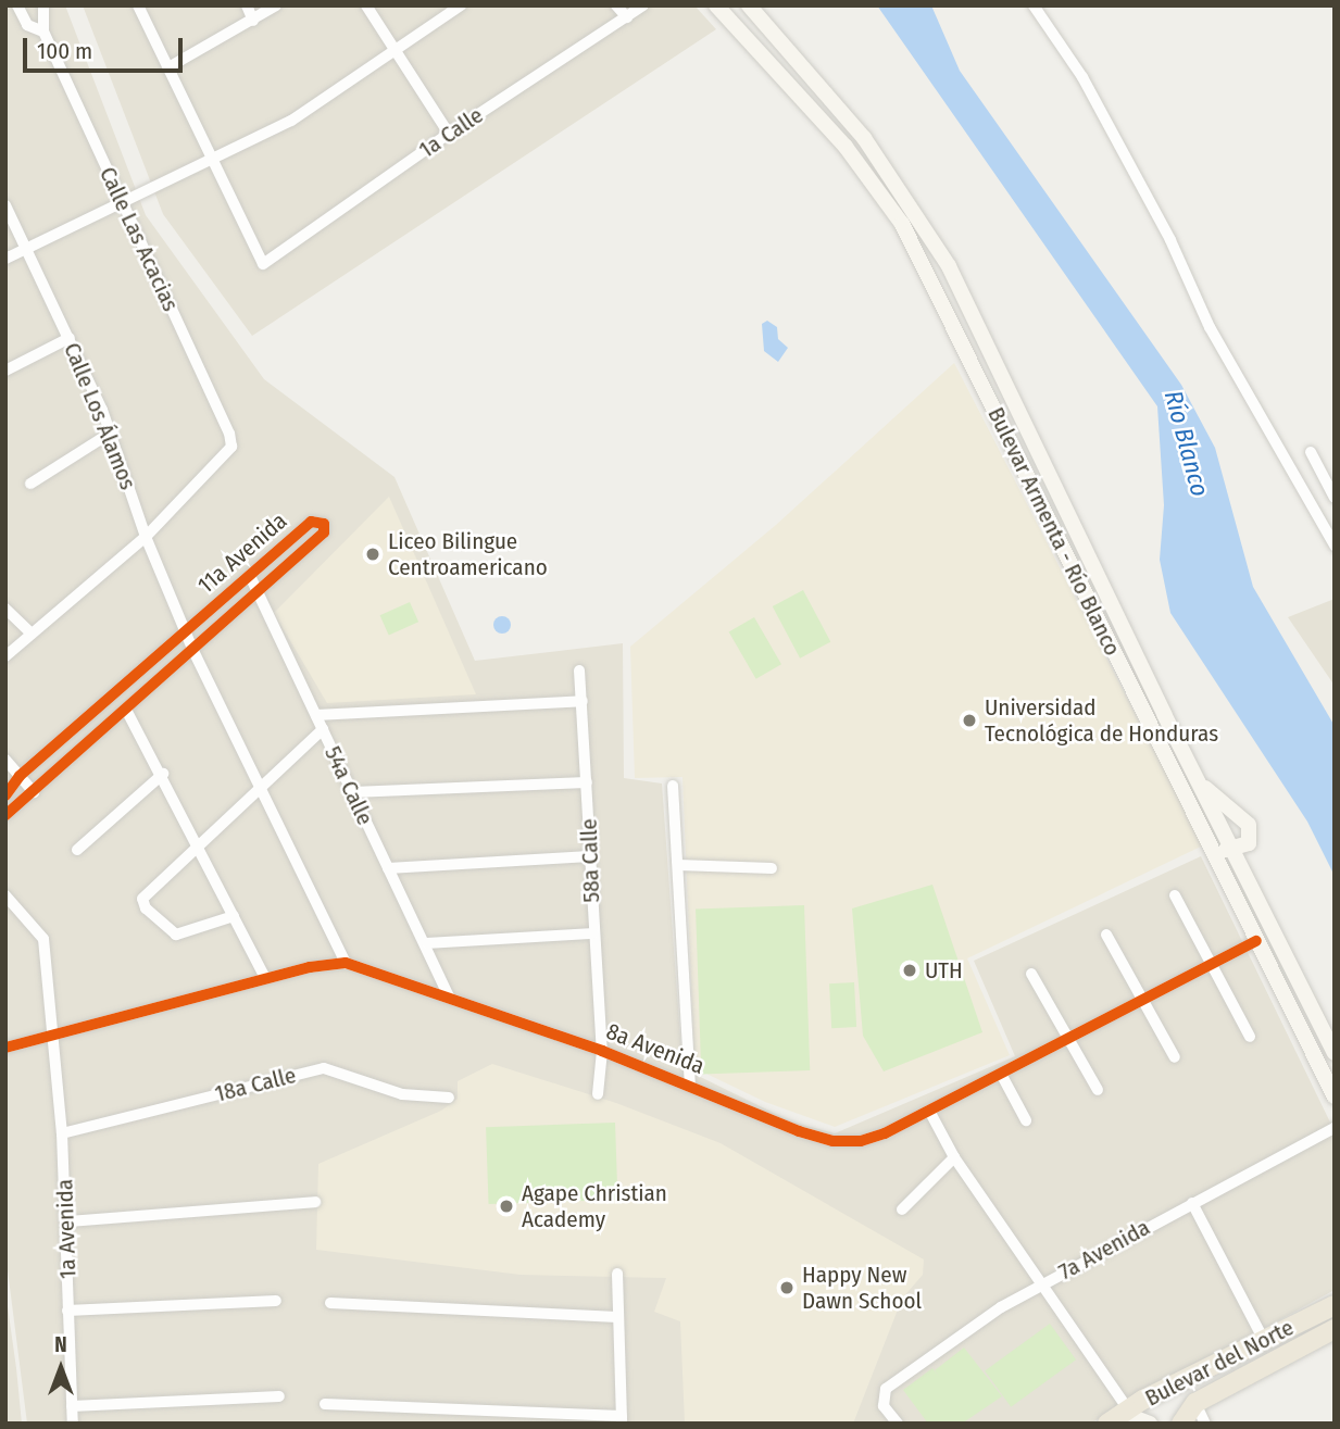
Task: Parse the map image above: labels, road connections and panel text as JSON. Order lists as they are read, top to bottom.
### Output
{
  "streets": {
    "highway": ["Bulevar del Norte"],
    "main road": ["Bulevar Armenta - Río Blanco"],
    "street": [
      "1a Calle",
      "Calle Las Acacias",
      "Calle Los Álamos",
      "11a Avenida",
      "54a Calle",
      "58a Calle",
      "8a Avenida",
      "18a Calle",
      "1a Avenida",
      "7a Avenida"
    ]
  },
  "crossings": [
    ["Calle Las Acacias", "Calle Los Álamos"],
    ["Calle Los Álamos", "11a Avenida"],
    ["Calle Los Álamos", "8a Avenida"],
    ["Bulevar Armenta - Río Blanco", "8a Avenida"],
    ["11a Avenida", "54a Calle"],
    ["54a Calle", "8a Avenida"],
    ["58a Calle", "8a Avenida"],
    ["8a Avenida", "1a Avenida"],
    ["18a Calle", "1a Avenida"]
  ],
  "water": ["Río Blanco"],
  "places": [
    "Liceo Bilingue Centroamericano",
    "Universidad Tecnológica de Honduras",
    "UTH",
    "Agape Christian Academy",
    "Happy New Dawn School"
  ],
  "scale_bar": "100 m",
  "north": "top"
}
